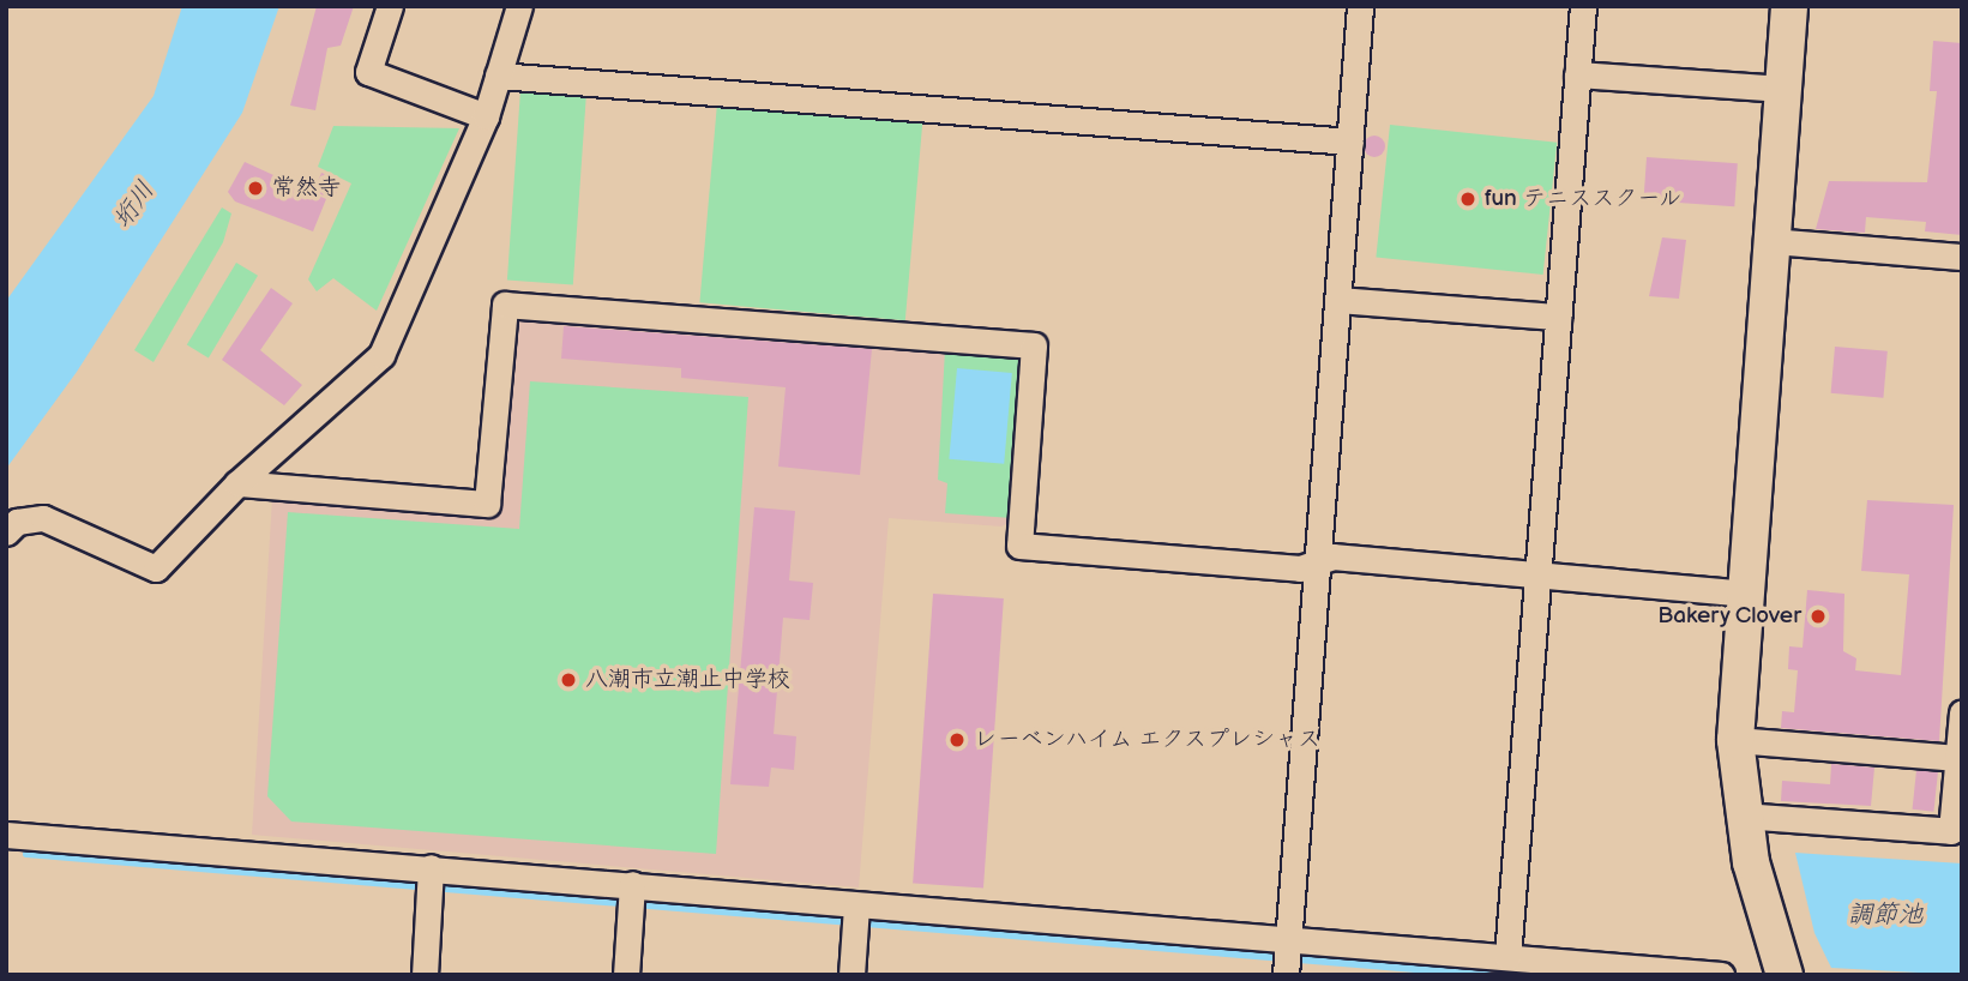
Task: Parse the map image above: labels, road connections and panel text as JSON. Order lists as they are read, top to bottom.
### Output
{
  "water": ["垳川", "調節池"],
  "places": [
    "常然寺",
    "fun テニススクール",
    "Bakery Clover",
    "八潮市立潮止中学校",
    "レーベンハイム エクスプレシャス"
  ]
}
